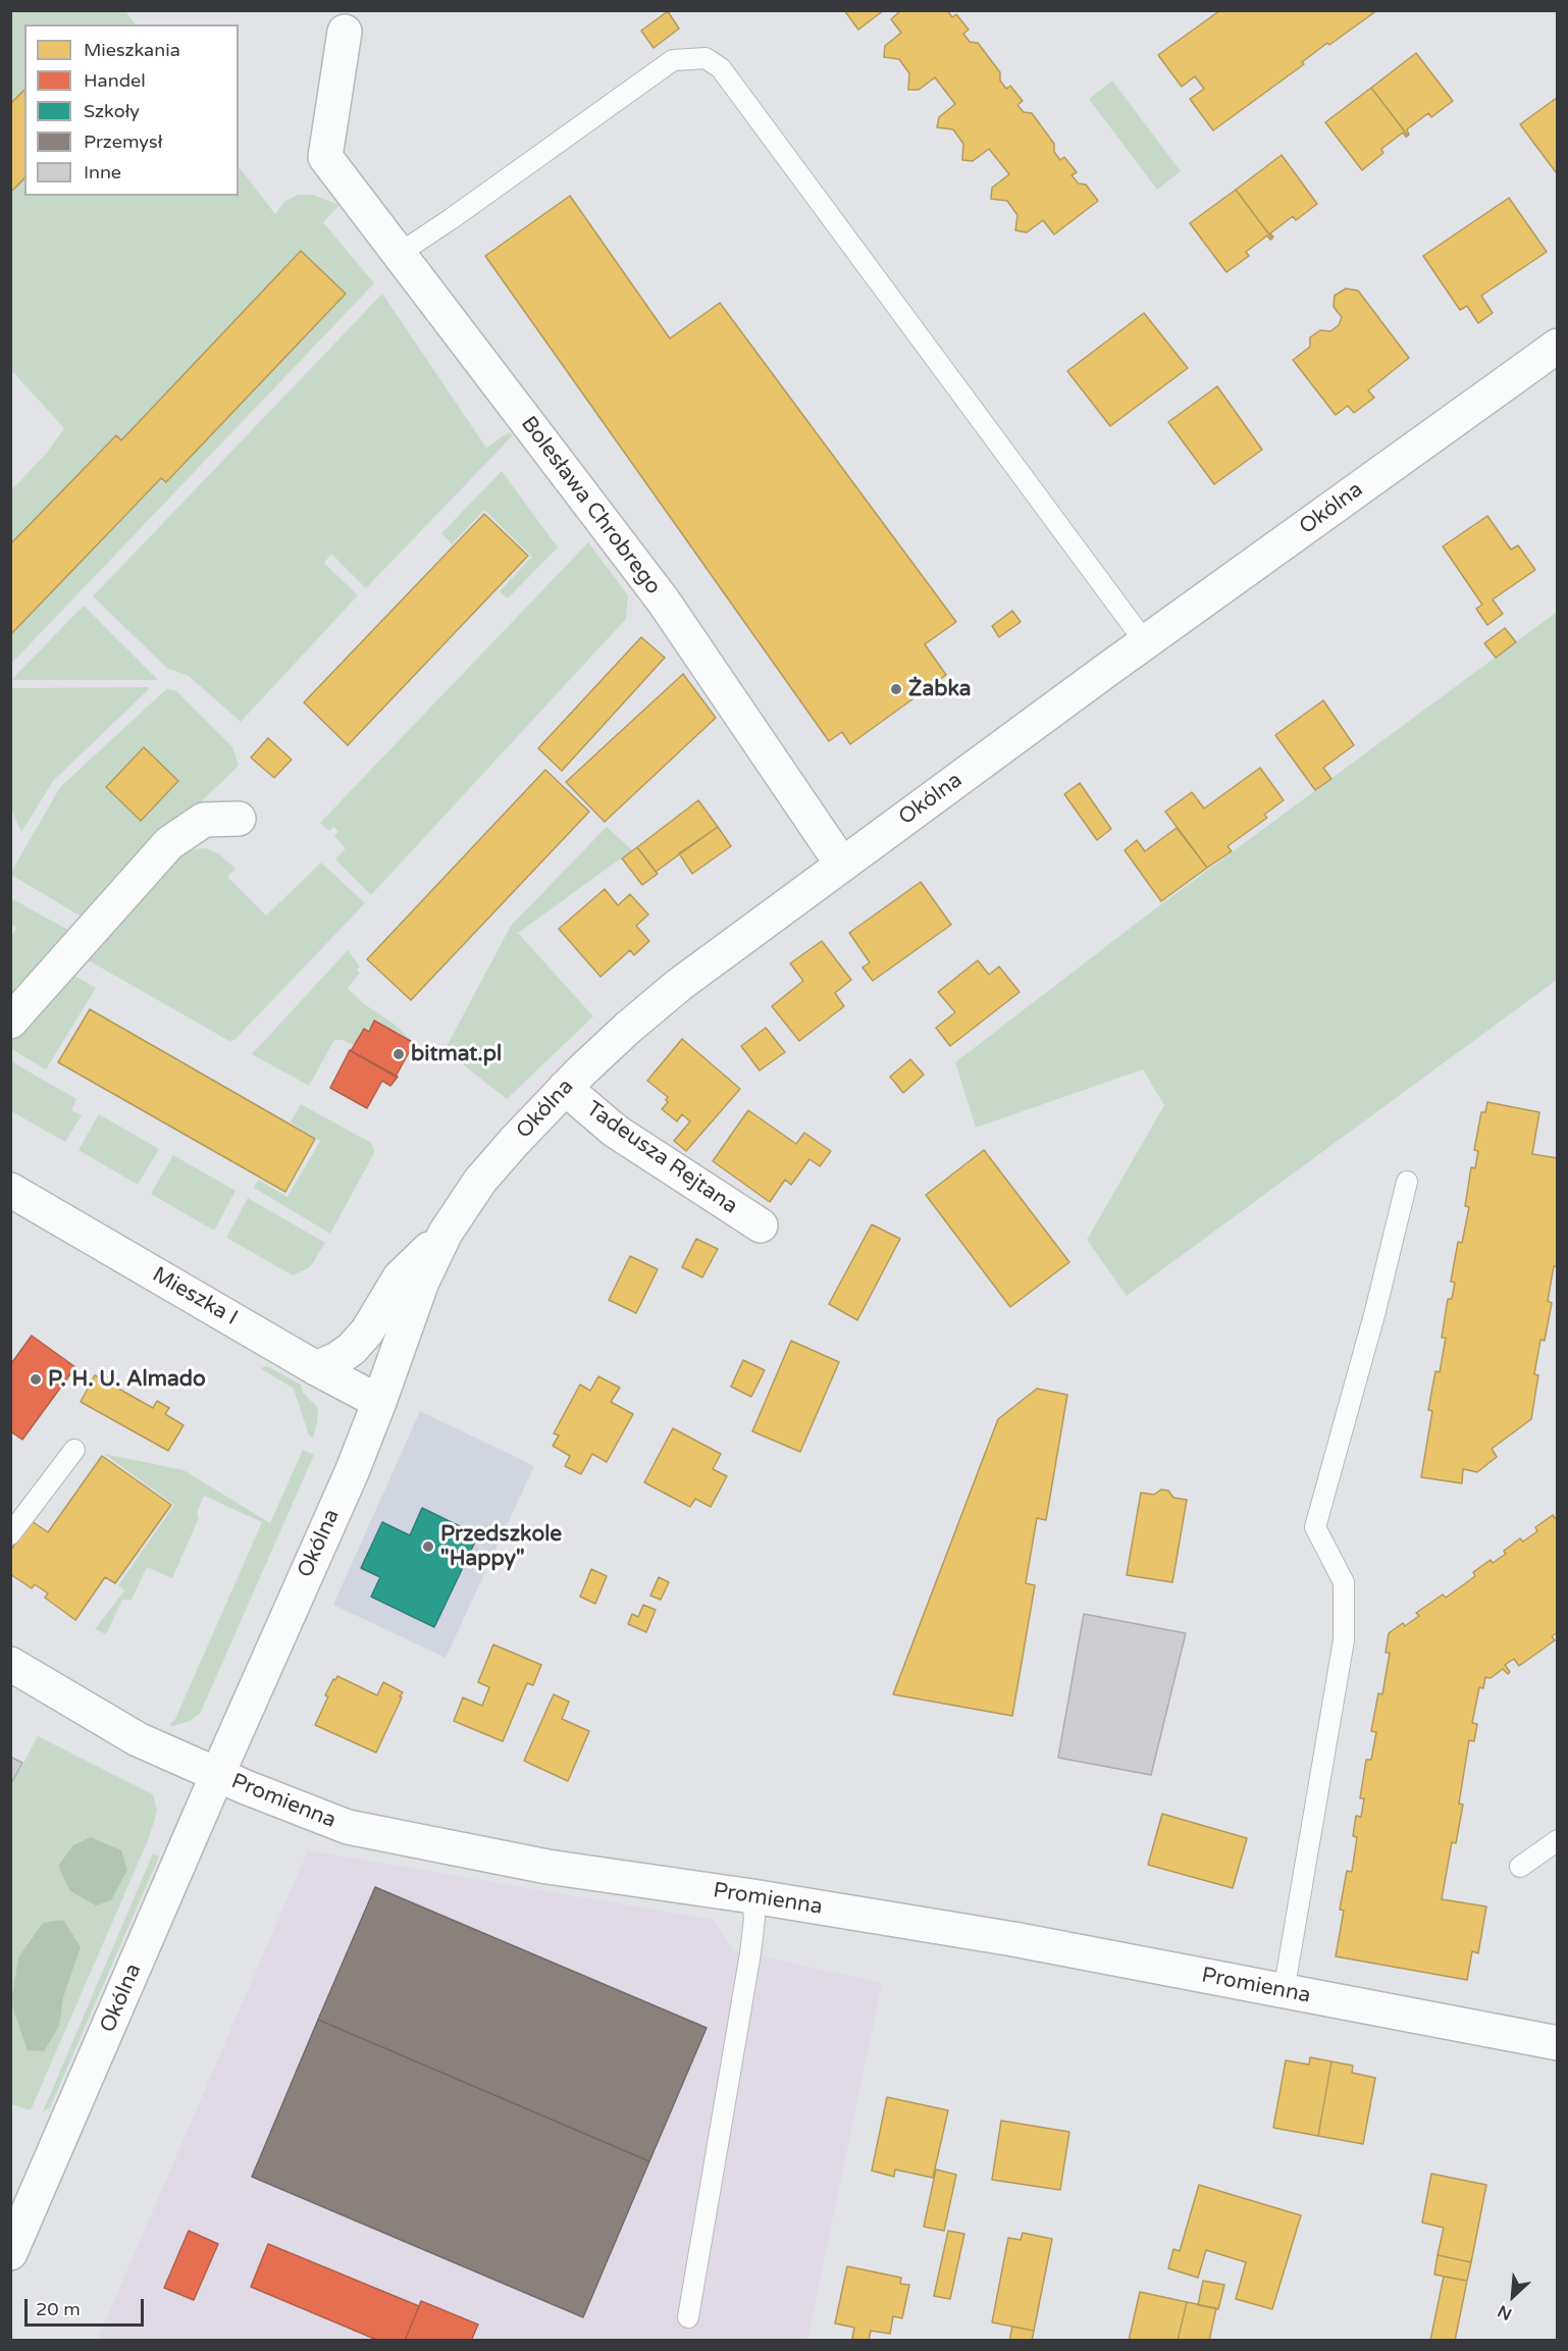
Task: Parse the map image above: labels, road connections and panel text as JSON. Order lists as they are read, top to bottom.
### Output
{
  "streets": {
    "street": [
      "Bolesława Chrobrego",
      "Okólna",
      "Tadeusza Rejtana",
      "Mieszka I",
      "Promienna"
    ]
  },
  "crossings": [
    ["Bolesława Chrobrego", "Okólna"],
    ["Okólna", "Tadeusza Rejtana"],
    ["Okólna", "Mieszka I"],
    ["Okólna", "Promienna"]
  ],
  "places": [
    "Żabka",
    "bitmat.pl",
    "P. H. U. Almado",
    "Przedszkole \"Happy\""
  ],
  "legend": [
    "Mieszkania",
    "Handel",
    "Szkoły",
    "Przemysł",
    "Inne"
  ],
  "scale_bar": "20 m",
  "north": "bottom left"
}
